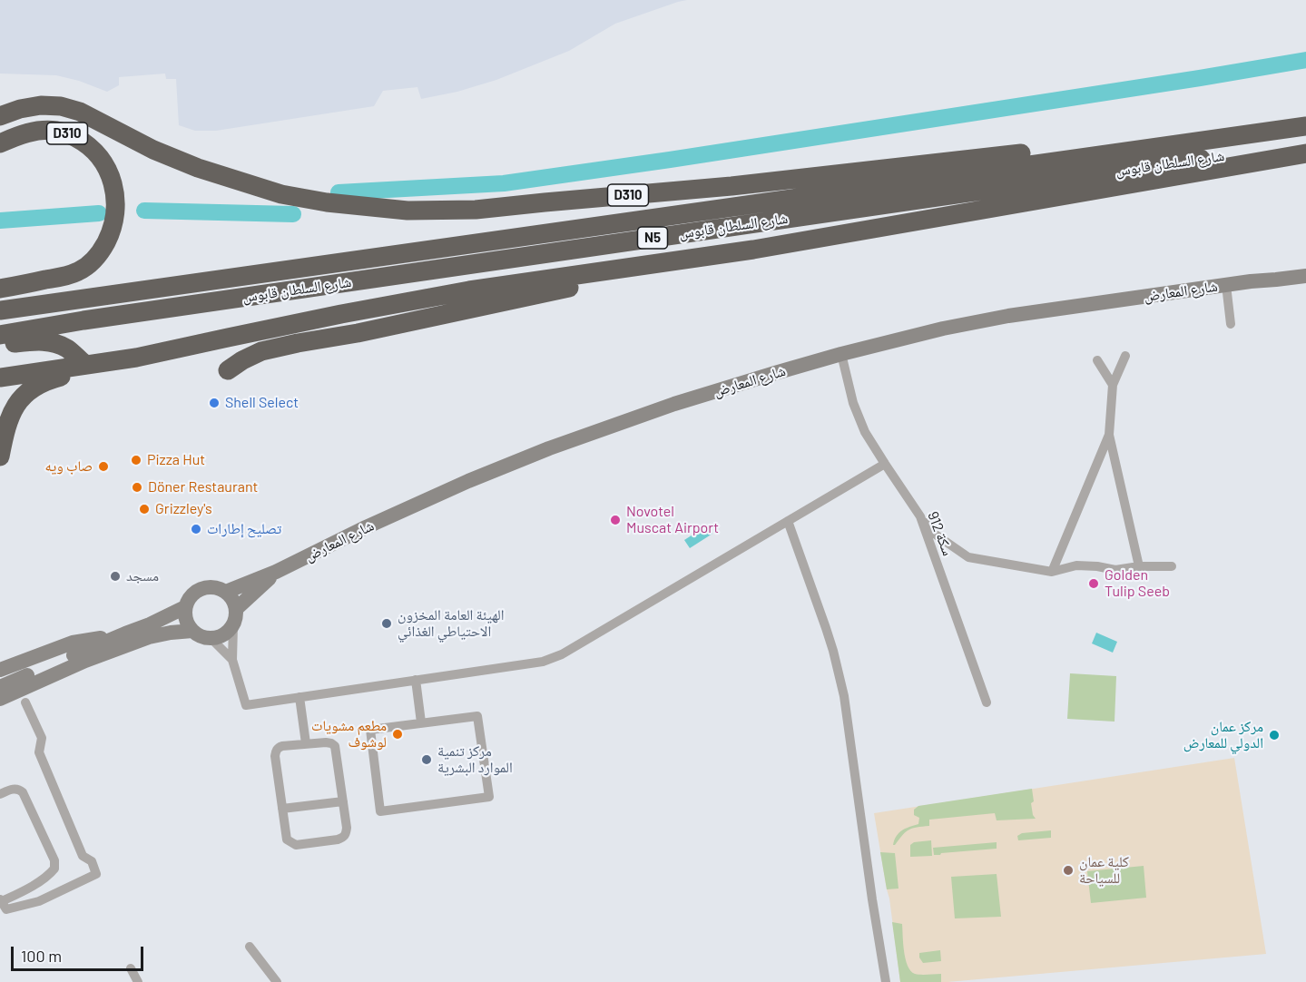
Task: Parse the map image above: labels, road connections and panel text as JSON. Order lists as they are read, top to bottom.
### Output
{
  "streets": {
    "highway": ["D310", "شارع السلطان قابوس", "N5"],
    "main road": ["شارع المعارض"],
    "street": ["سكة 912"]
  },
  "crossings": [
    ["D310", "شارع السلطان قابوس"],
    ["شارع المعارض", "سكة 912"]
  ],
  "places": [
    "Shell Select",
    "Pizza Hut",
    "صاب ويه",
    "Döner Restaurant",
    "Grizzley's",
    "Novotel Muscat Airport",
    "تصليح إطارات",
    "مسجد",
    "Golden Tulip Seeb",
    "الهيئة العامة المخزون الاحتياطي الغذائي",
    "مطعم مشويات لوشوف",
    "مركز عمان الدولي للمعارض",
    "مركز تنمية الموارد البشرية",
    "كلية عمان للسياحة"
  ],
  "scale_bar": "100 m"
}
